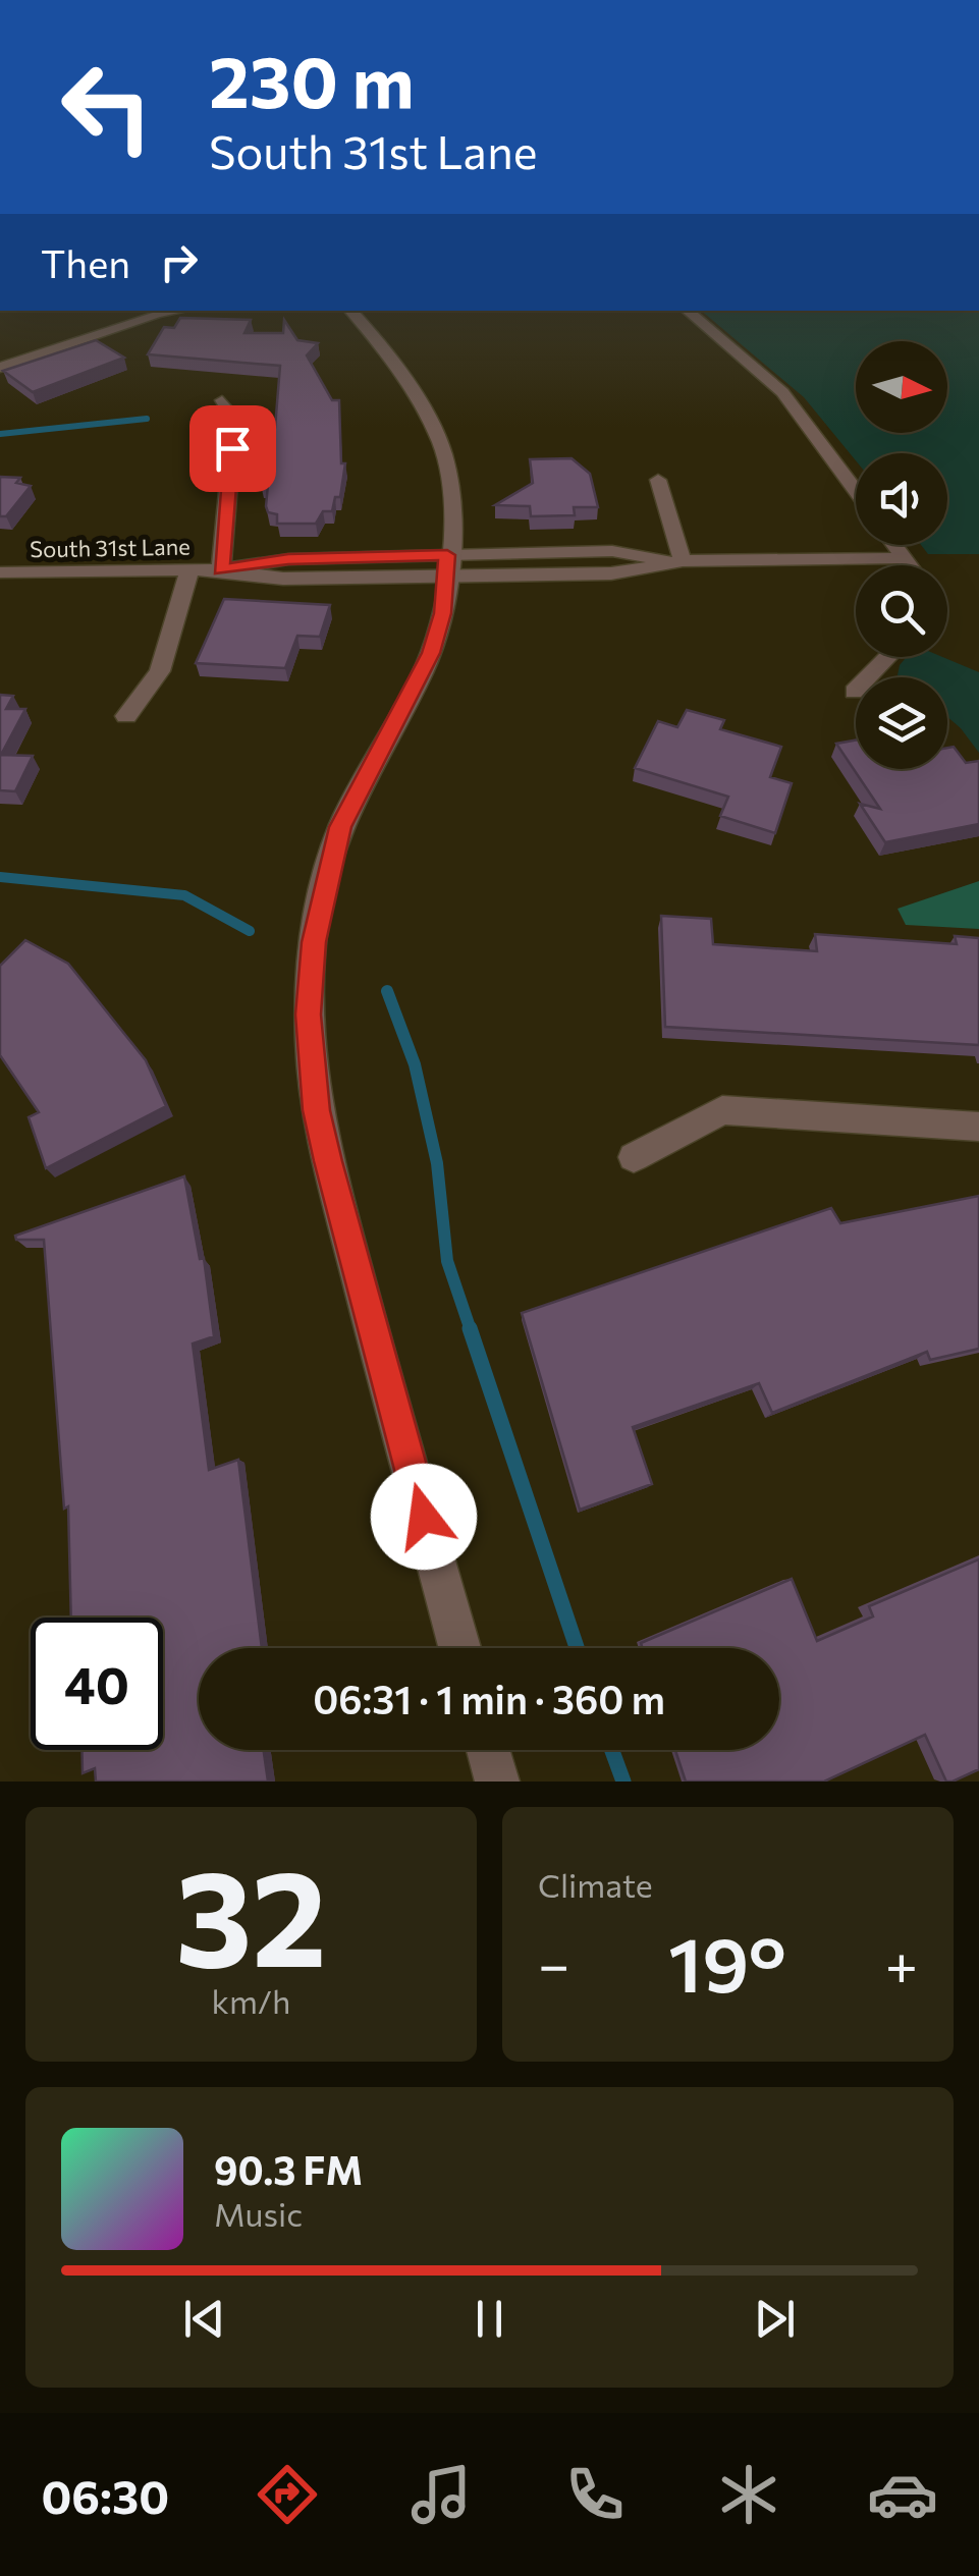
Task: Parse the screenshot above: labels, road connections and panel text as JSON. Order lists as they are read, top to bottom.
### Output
{
  "streets": {
    "street": ["South 31st Lane"]
  },
  "north": "right",
  "page": {
    "turn": ["230 m", "South 31st Lane"],
    "then": "Then",
    "limit": "40",
    "trip": "06:31 · 1 min · 360 m",
    "tile": [
      ["32", "km/h"],
      "Climate"
    ],
    "heat": ["−", "19°", "+"],
    "song": ["90.3 FM", "Music"],
    "tabs": "06:30"
  }
}
